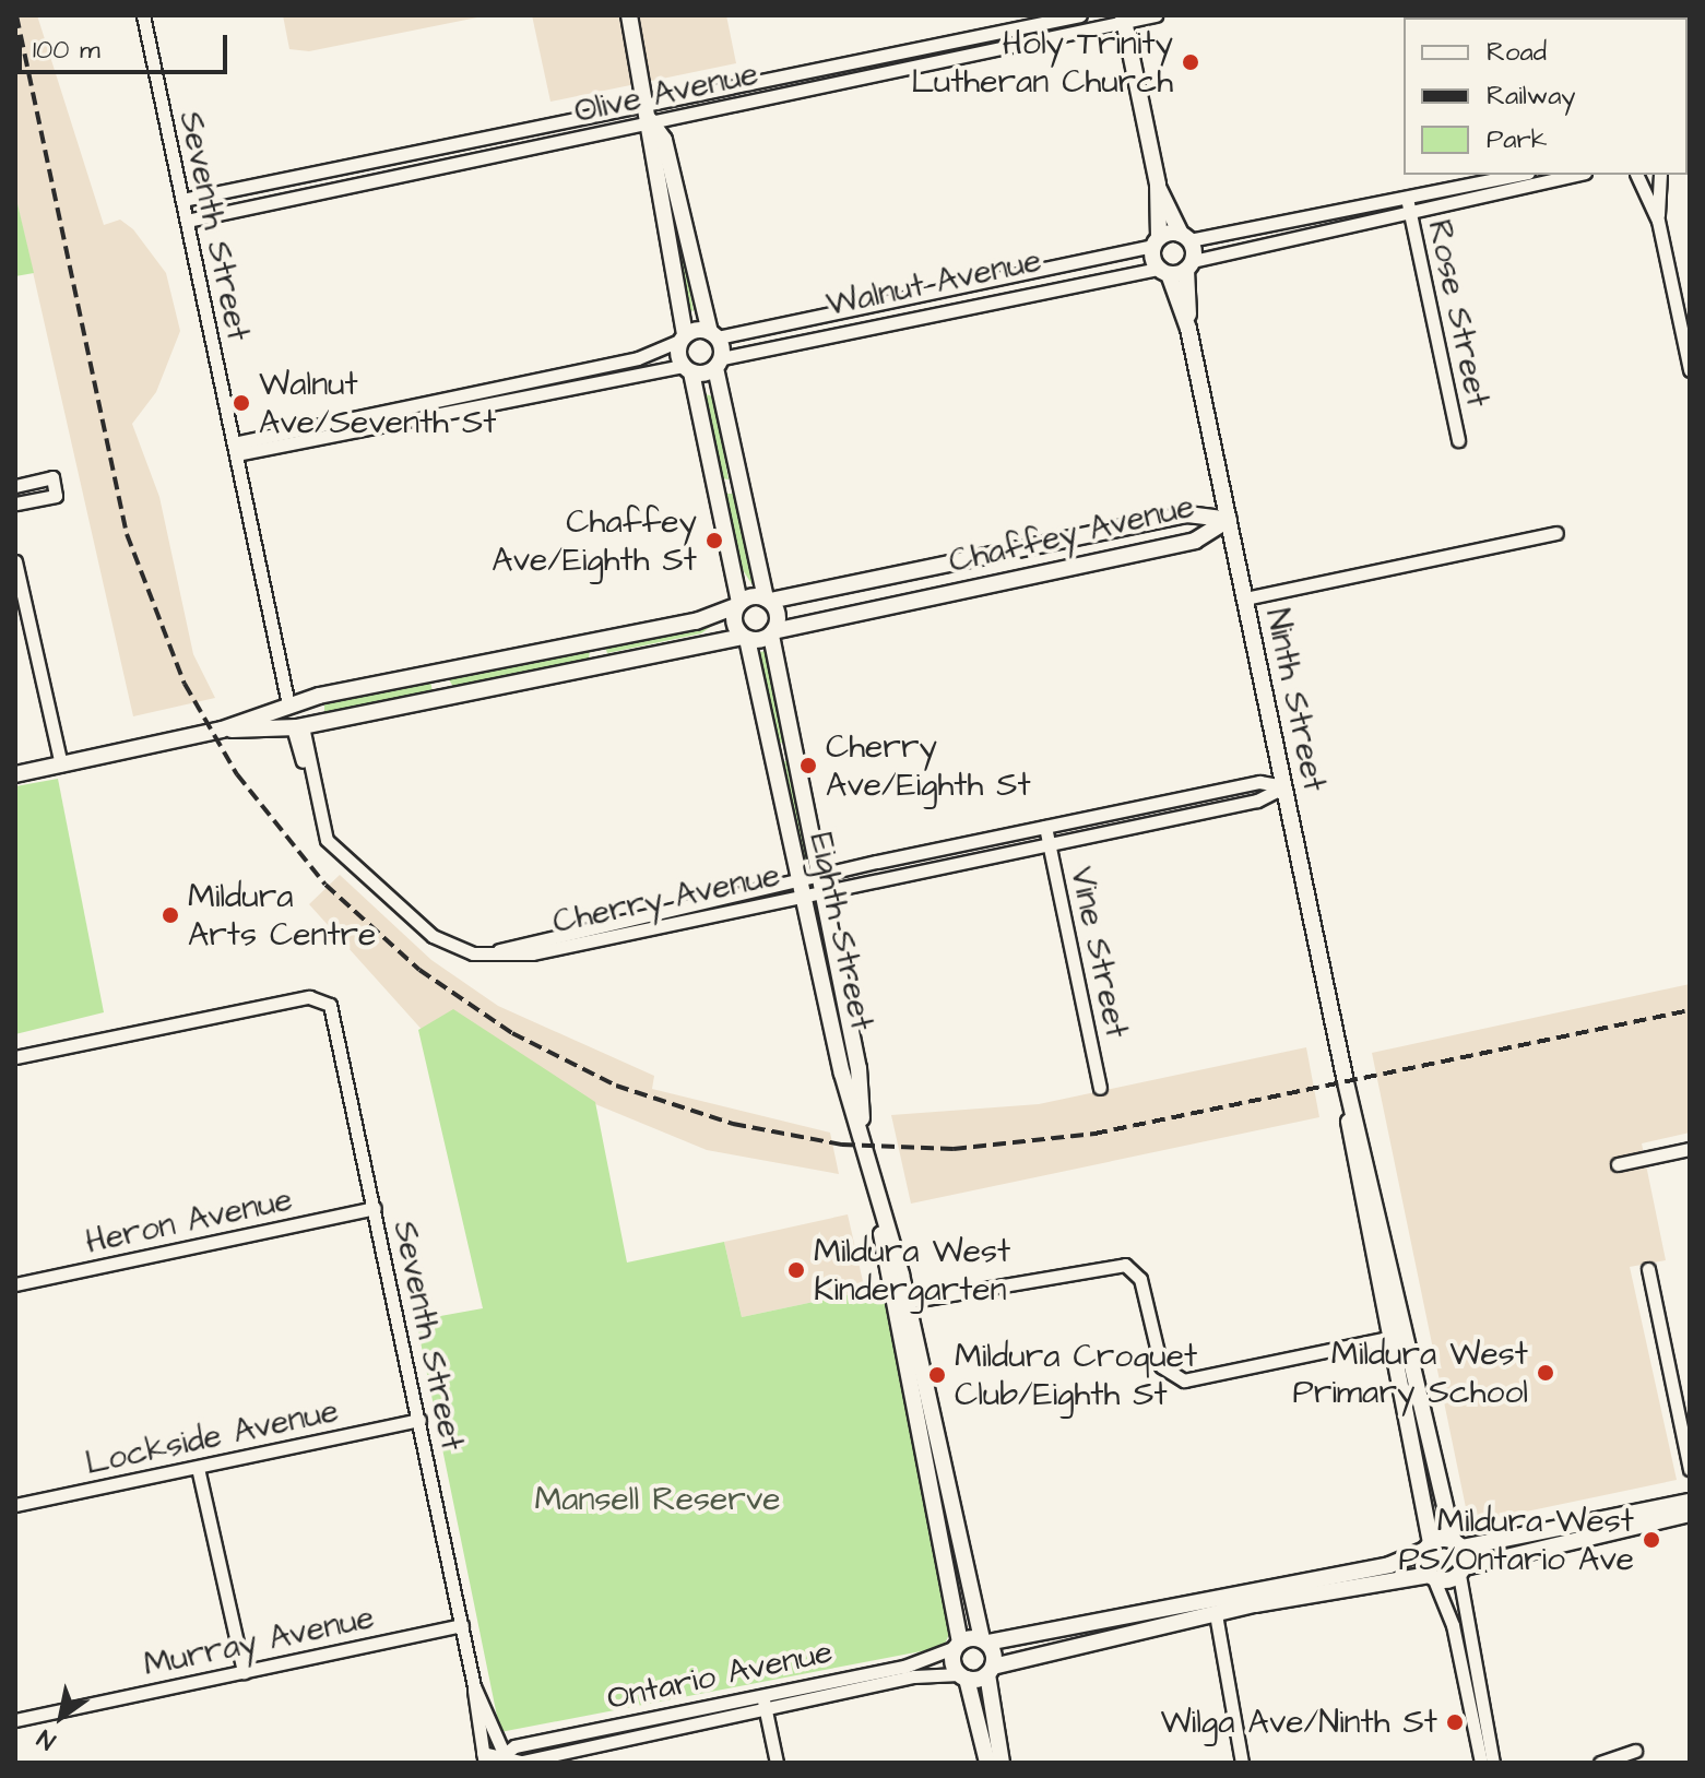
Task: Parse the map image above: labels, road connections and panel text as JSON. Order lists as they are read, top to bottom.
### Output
{
  "streets": {
    "street": [
      "Olive Avenue",
      "Seventh Street",
      "Walnut Avenue",
      "Rose Street",
      "Chaffey Avenue",
      "Ninth Street",
      "Cherry Avenue",
      "Eighth Street",
      "Vine Street",
      "Heron Avenue",
      "Lockside Avenue",
      "Murray Avenue",
      "Ontario Avenue"
    ]
  },
  "crossings": [
    ["Olive Avenue", "Seventh Street"],
    ["Seventh Street", "Heron Avenue"],
    ["Seventh Street", "Lockside Avenue"],
    ["Seventh Street", "Murray Avenue"],
    ["Seventh Street", "Ontario Avenue"],
    ["Walnut Avenue", "Ninth Street"],
    ["Chaffey Avenue", "Ninth Street"],
    ["Chaffey Avenue", "Eighth Street"],
    ["Ninth Street", "Cherry Avenue"],
    ["Cherry Avenue", "Eighth Street"],
    ["Cherry Avenue", "Vine Street"],
    ["Eighth Street", "Ontario Avenue"]
  ],
  "parks": ["Mansell Reserve"],
  "places": [
    "Holy Trinity Lutheran Church",
    "Walnut Ave/Seventh St",
    "Chaffey Ave/Eighth St",
    "Cherry Ave/Eighth St",
    "Mildura Arts Centre",
    "Mildura West Kindergarten",
    "Mildura West Primary School",
    "Mildura Croquet Club/Eighth St",
    "Mildura West PS/Ontario Ave",
    "Wilga Ave/Ninth St"
  ],
  "legend": ["Road", "Railway", "Park"],
  "scale_bar": "100 m",
  "north": "bottom left"
}
